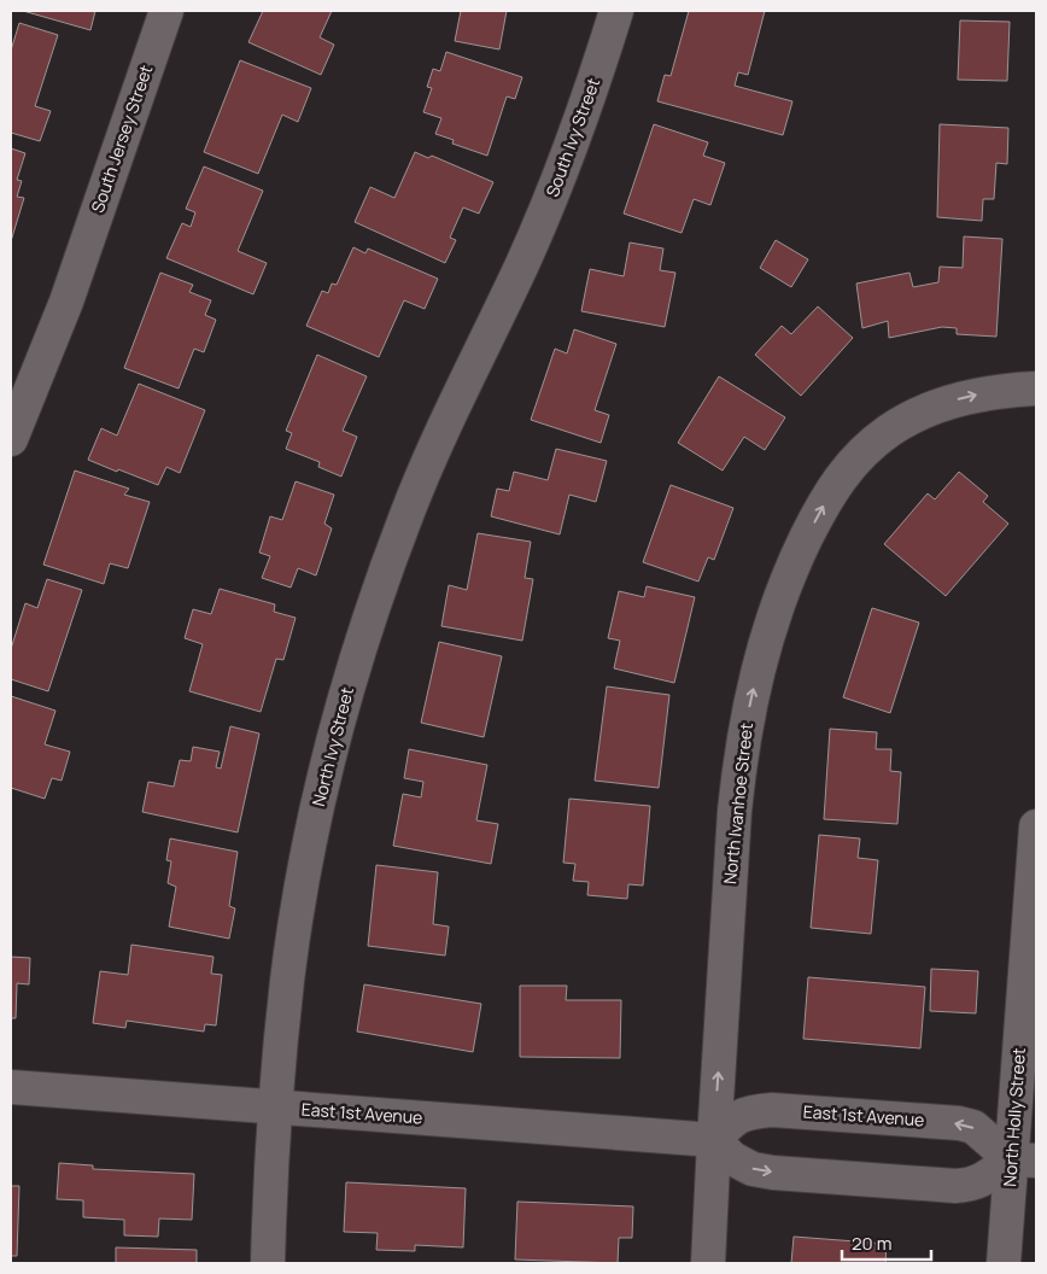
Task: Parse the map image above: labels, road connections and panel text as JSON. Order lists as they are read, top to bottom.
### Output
{
  "streets": {
    "street": [
      "South Ivy Street",
      "South Jersey Street",
      "North Ivy Street",
      "North Ivanhoe Street",
      "East 1st Avenue",
      "North Holly Street"
    ]
  },
  "crossings": [
    ["South Ivy Street", "North Ivy Street"],
    ["North Ivy Street", "East 1st Avenue"],
    ["North Ivanhoe Street", "East 1st Avenue"],
    ["East 1st Avenue", "North Holly Street"]
  ],
  "one_way": ["North Ivanhoe Street"],
  "scale_bar": "20 m"
}
